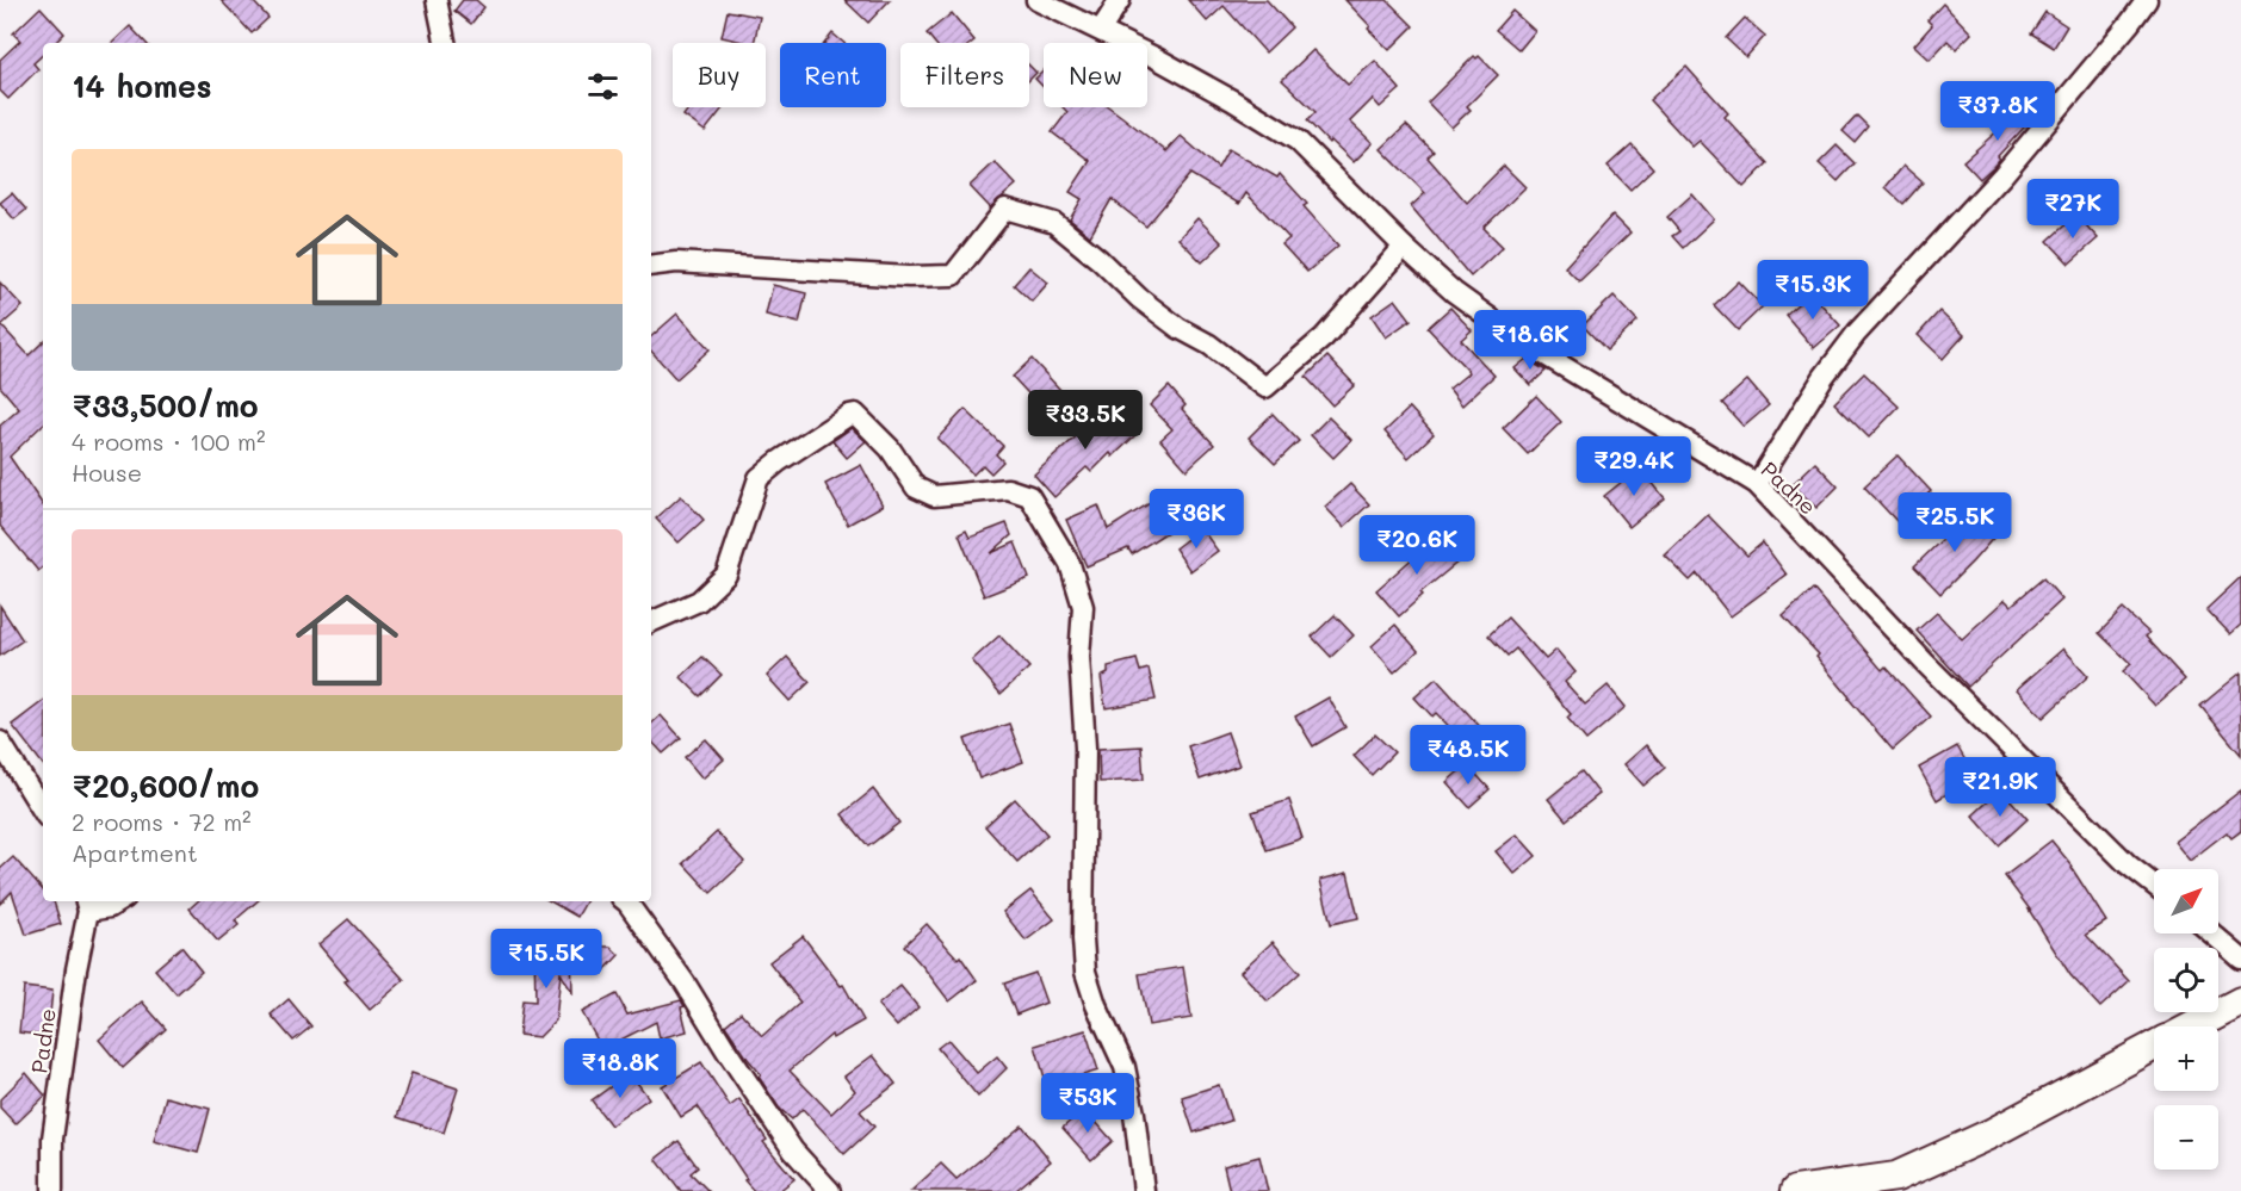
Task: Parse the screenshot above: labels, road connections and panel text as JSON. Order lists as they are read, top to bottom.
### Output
{
  "streets": {
    "street": ["Padne"]
  },
  "north": "top right",
  "page": {
    "chip": [
      "Buy",
      "Rent",
      "Filters",
      "New"
    ],
    "heading": "14 homes",
    "price": [
      "₹37.8K",
      "₹27K",
      "₹15.3K",
      "₹18.6K",
      "₹33.5K",
      "₹29.4K",
      "₹36K",
      "₹25.5K",
      "₹20.6K",
      "₹48.5K",
      "₹21.9K",
      "₹15.5K",
      "₹18.8K",
      "₹53K"
    ],
    "list": [
      {
        "name": "₹33,500/mo",
        "note": "4 rooms · 100 m² · House"
      },
      {
        "name": "₹20,600/mo",
        "note": "2 rooms · 72 m² · Apartment"
      }
    ],
    "map_buttons": ["+", "−"]
  }
}
